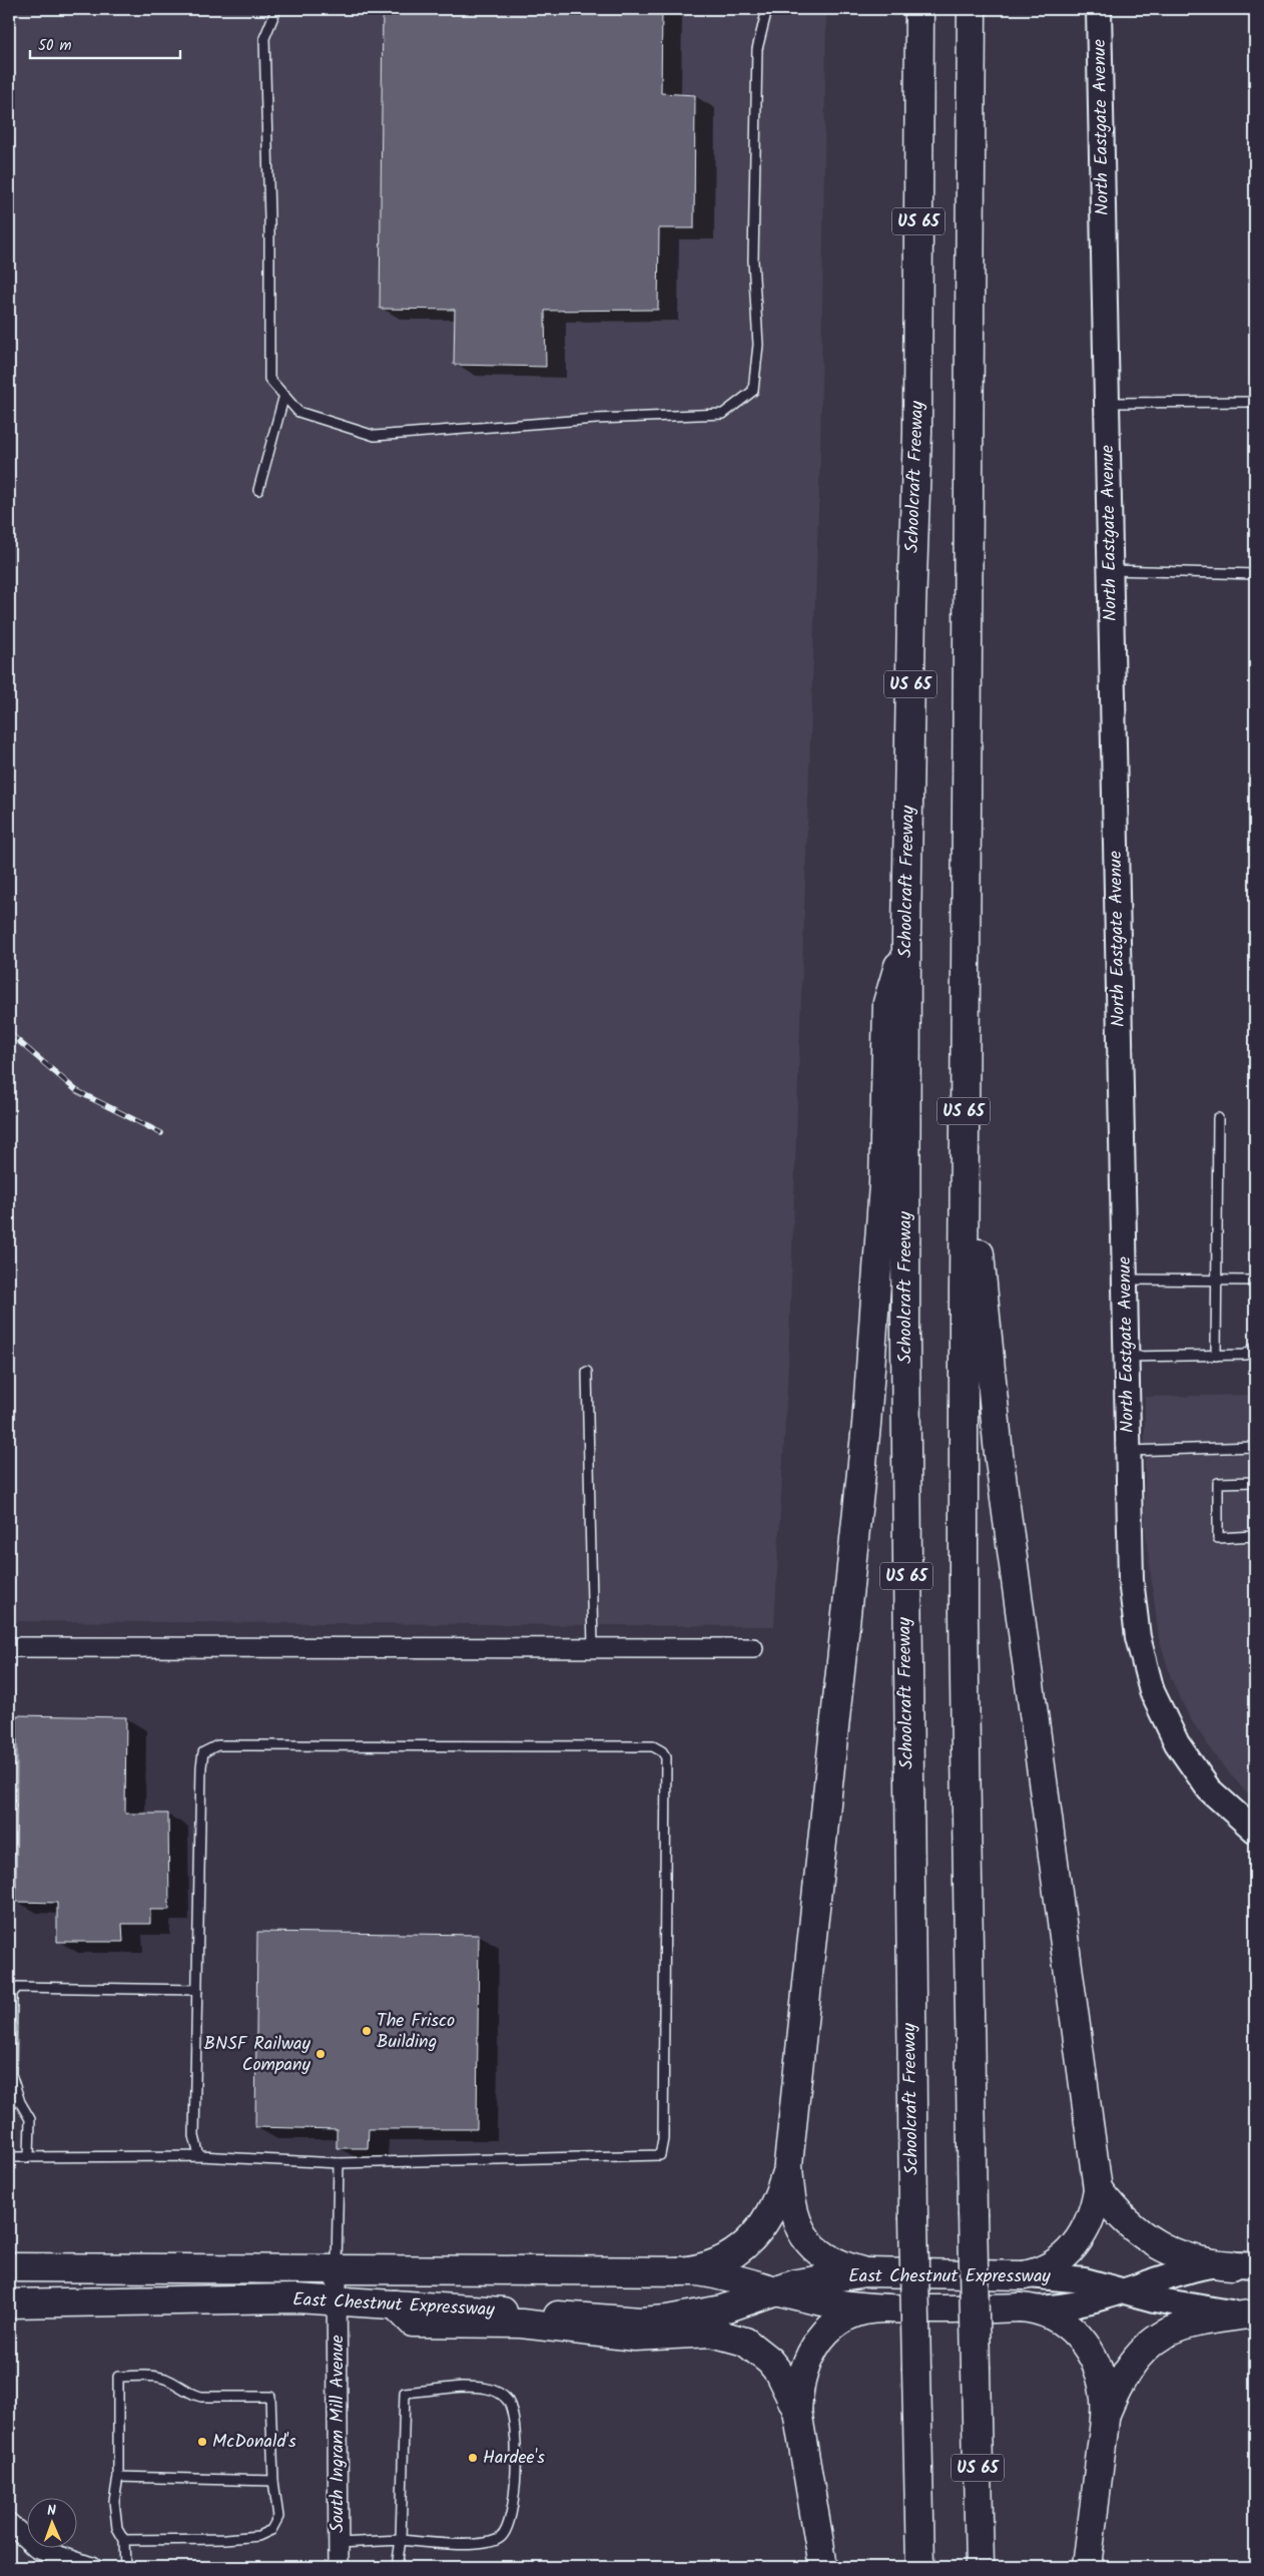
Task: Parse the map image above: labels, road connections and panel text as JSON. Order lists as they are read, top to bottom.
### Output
{
  "streets": {
    "main road": ["US 65", "Schoolcraft Freeway", "East Chestnut Expressway"],
    "street": ["North Eastgate Avenue", "South Ingram Mill Avenue"]
  },
  "crossings": [
    ["East Chestnut Expressway", "South Ingram Mill Avenue"]
  ],
  "places": [
    "The Frisco Building",
    "BNSF Railway Company",
    "McDonald's",
    "Hardee's"
  ],
  "scale_bar": "50 m",
  "north": "top"
}
